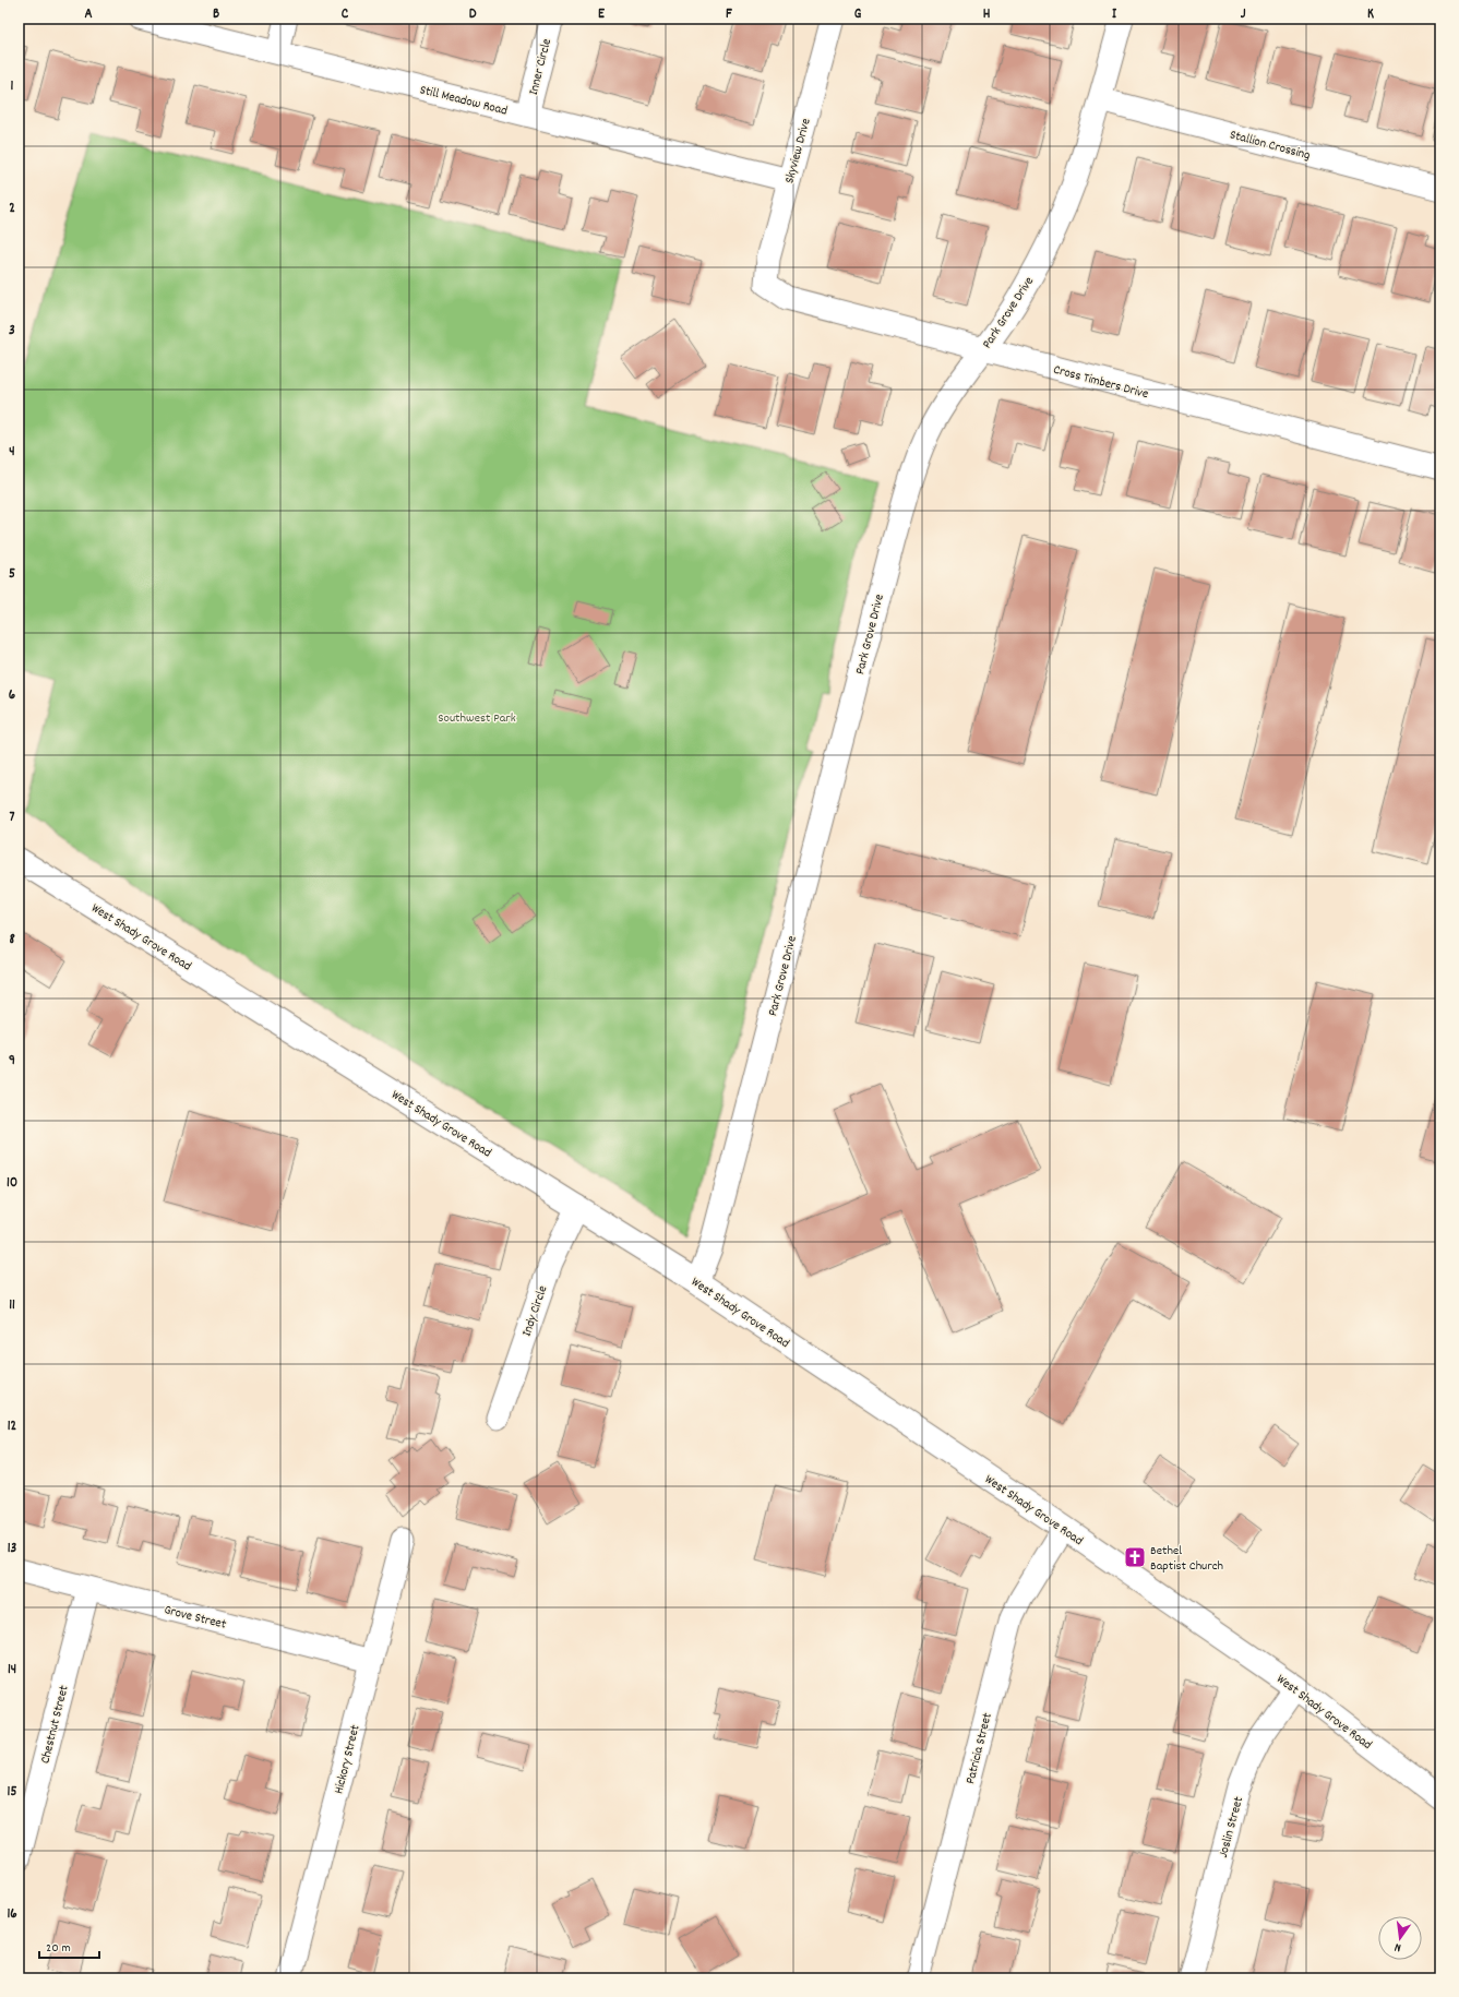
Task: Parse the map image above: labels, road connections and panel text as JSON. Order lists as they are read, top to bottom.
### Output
{
  "streets": {
    "main road": ["West Shady Grove Road"],
    "street": [
      "Inner Circle",
      "Still Meadow Road",
      "Stallion Crossing",
      "Skyview Drive",
      "Park Grove Drive",
      "Cross Timbers Drive",
      "Indy Circle",
      "Grove Street",
      "Chestnut Street",
      "Patricia Street",
      "Hickory Street",
      "Joslin Street"
    ]
  },
  "crossings": [
    ["Inner Circle", "Still Meadow Road"],
    ["Still Meadow Road", "Skyview Drive"],
    ["Stallion Crossing", "Park Grove Drive"],
    ["Skyview Drive", "Cross Timbers Drive"],
    ["Park Grove Drive", "Cross Timbers Drive"],
    ["Park Grove Drive", "West Shady Grove Road"],
    ["West Shady Grove Road", "Indy Circle"],
    ["West Shady Grove Road", "Patricia Street"],
    ["West Shady Grove Road", "Joslin Street"],
    ["Grove Street", "Chestnut Street"],
    ["Grove Street", "Hickory Street"]
  ],
  "parks": ["Southwest Park"],
  "places": {
    "church": ["Bethel Baptist Church"]
  },
  "scale_bar": "20 m",
  "north": "bottom",
  "grid": {
    "columns": [
      "A",
      "B",
      "C",
      "D",
      "E",
      "F",
      "G",
      "H",
      "I",
      "J",
      "K"
    ],
    "rows": [
      "1",
      "2",
      "3",
      "4",
      "5",
      "6",
      "7",
      "8",
      "9",
      "10",
      "11",
      "12",
      "13",
      "14",
      "15",
      "16"
    ]
  }
}
